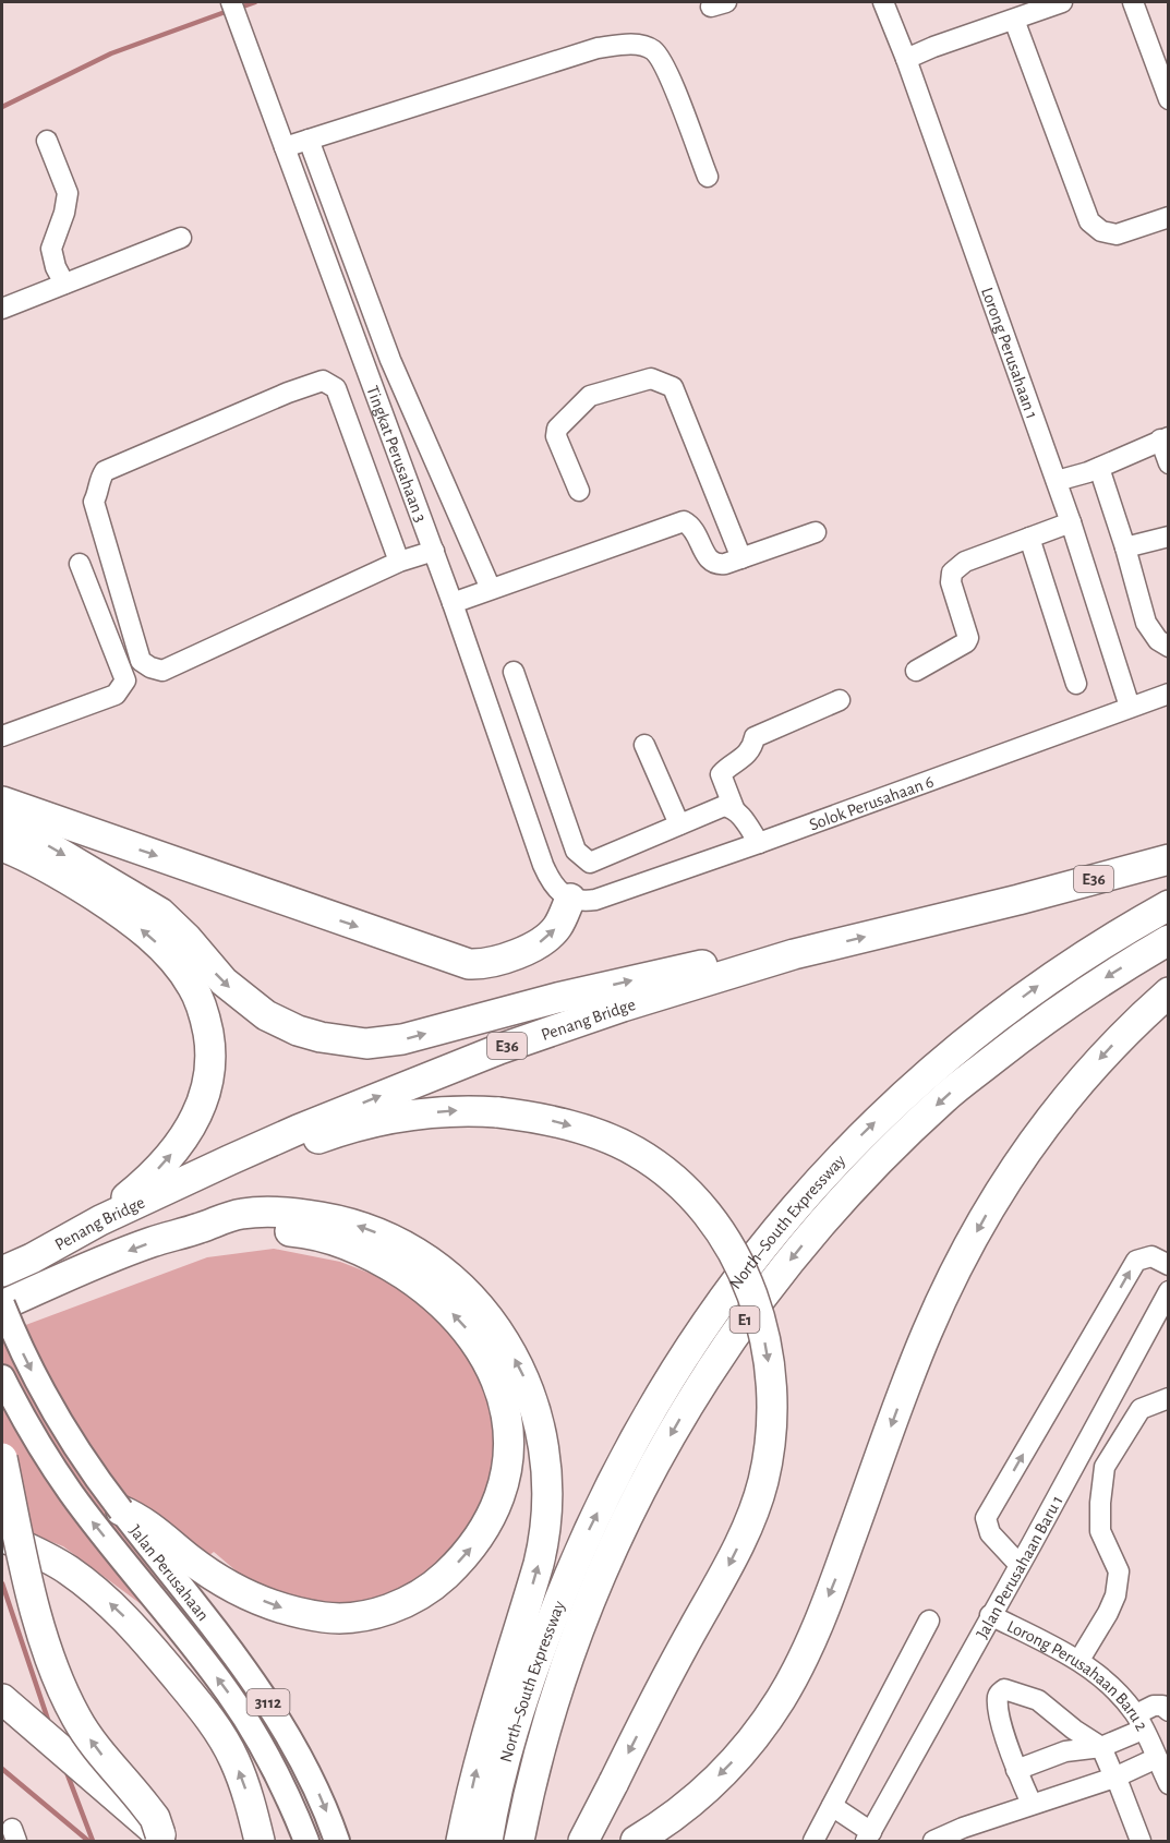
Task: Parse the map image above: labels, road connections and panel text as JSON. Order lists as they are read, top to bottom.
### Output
{
  "streets": {
    "highway": [
      "E36",
      "Penang Bridge",
      "North–South Expressway",
      "E1"
    ],
    "main road": ["Jalan Perusahaan", "3112"],
    "street": [
      "Lorong Perusahaan 1",
      "Tingkat Perusahaan 3",
      "Solok Perusahaan 6",
      "Jalan Perusahaan Baru 1",
      "Lorong Perusahaan Baru 2"
    ]
  },
  "crossings": [
    ["Lorong Perusahaan 1", "Solok Perusahaan 6"],
    ["Tingkat Perusahaan 3", "Solok Perusahaan 6"],
    ["Penang Bridge", "Jalan Perusahaan"],
    ["Jalan Perusahaan Baru 1", "Lorong Perusahaan Baru 2"]
  ]
}
